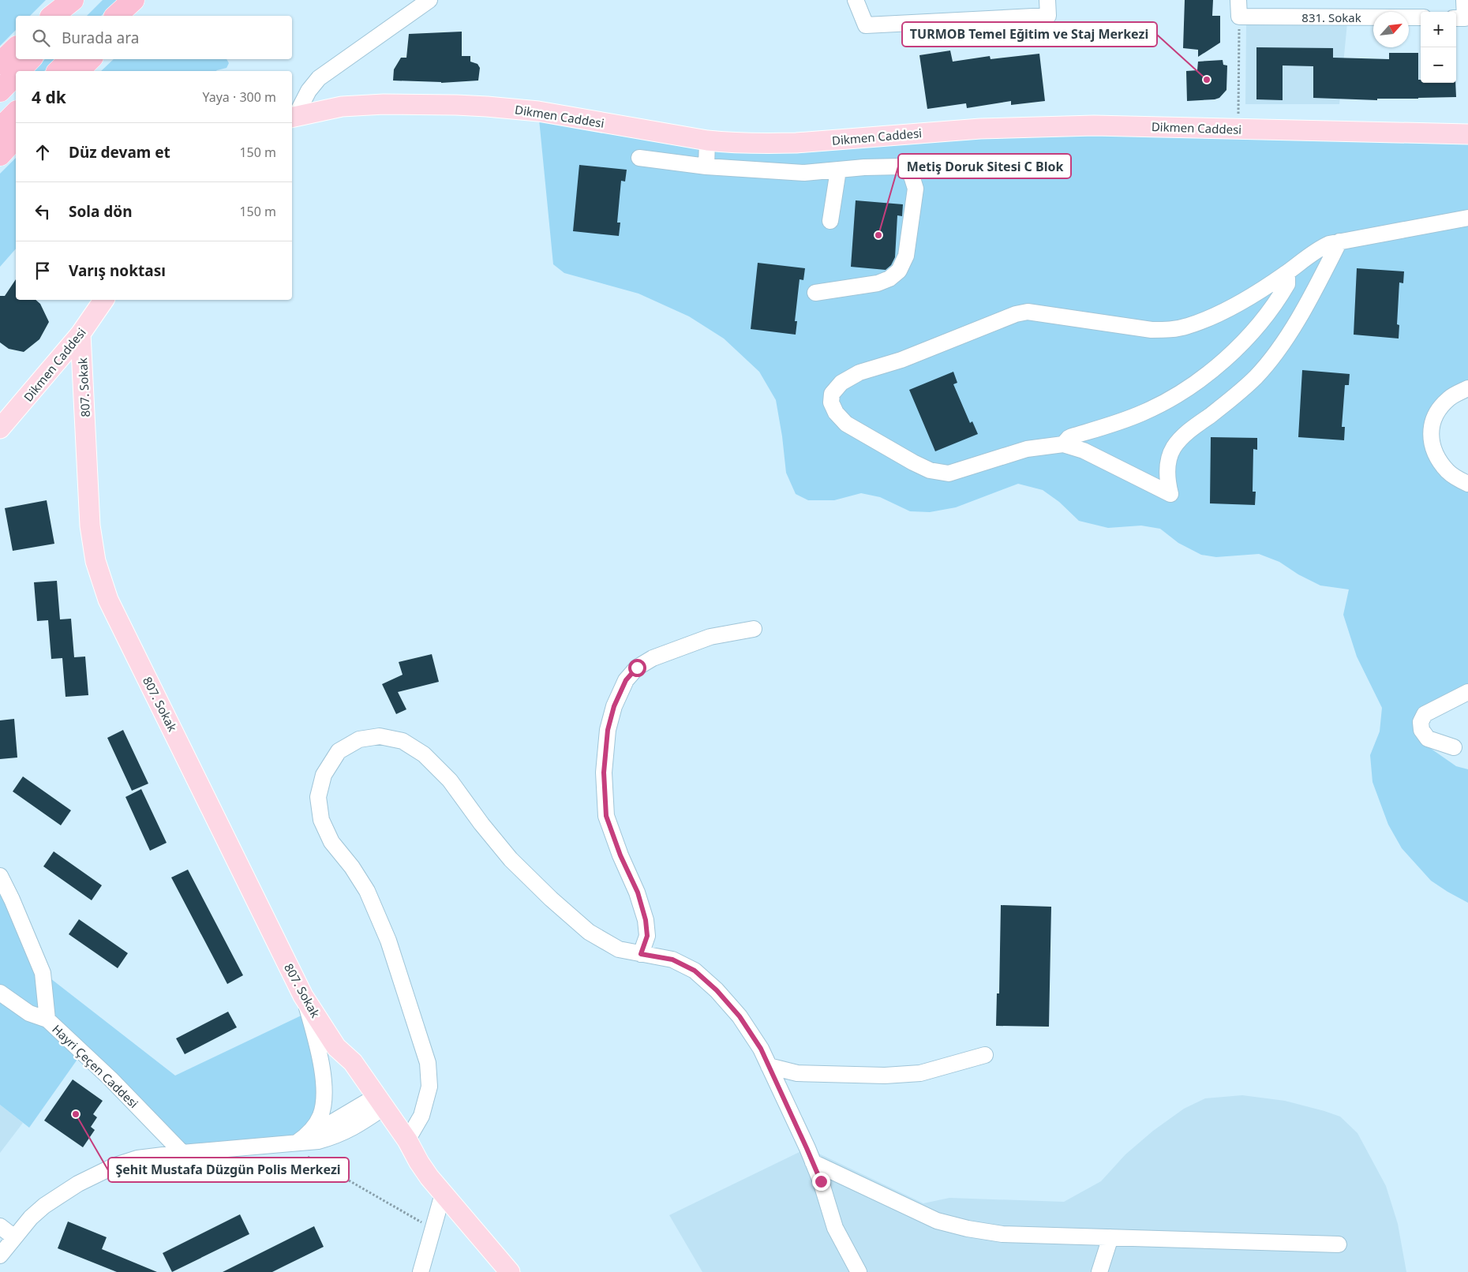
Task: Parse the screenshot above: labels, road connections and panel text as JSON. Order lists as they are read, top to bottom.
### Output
{
  "streets": {
    "main road": ["Dikmen Caddesi", "807. Sokak"],
    "street": ["831. Sokak", "Hayri Çeçen Caddesi"]
  },
  "crossings": [
    ["Dikmen Caddesi", "807. Sokak"]
  ],
  "places": ["TURMOB Temel Eğitim ve Staj Merkezi", "Metiş Doruk Sitesi C Blok", "Şehit Mustafa Düzgün Polis Merkezi"],
  "north": "top right",
  "page": {
    "map_buttons": ["+", "−"],
    "search": "Burada ara",
    "heading": ["4 dk", "Yaya · 300 m"],
    "list": [
      ["Düz devam et", "150 m"],
      ["Sola dön", "150 m"],
      "Varış noktası"
    ]
  }
}
